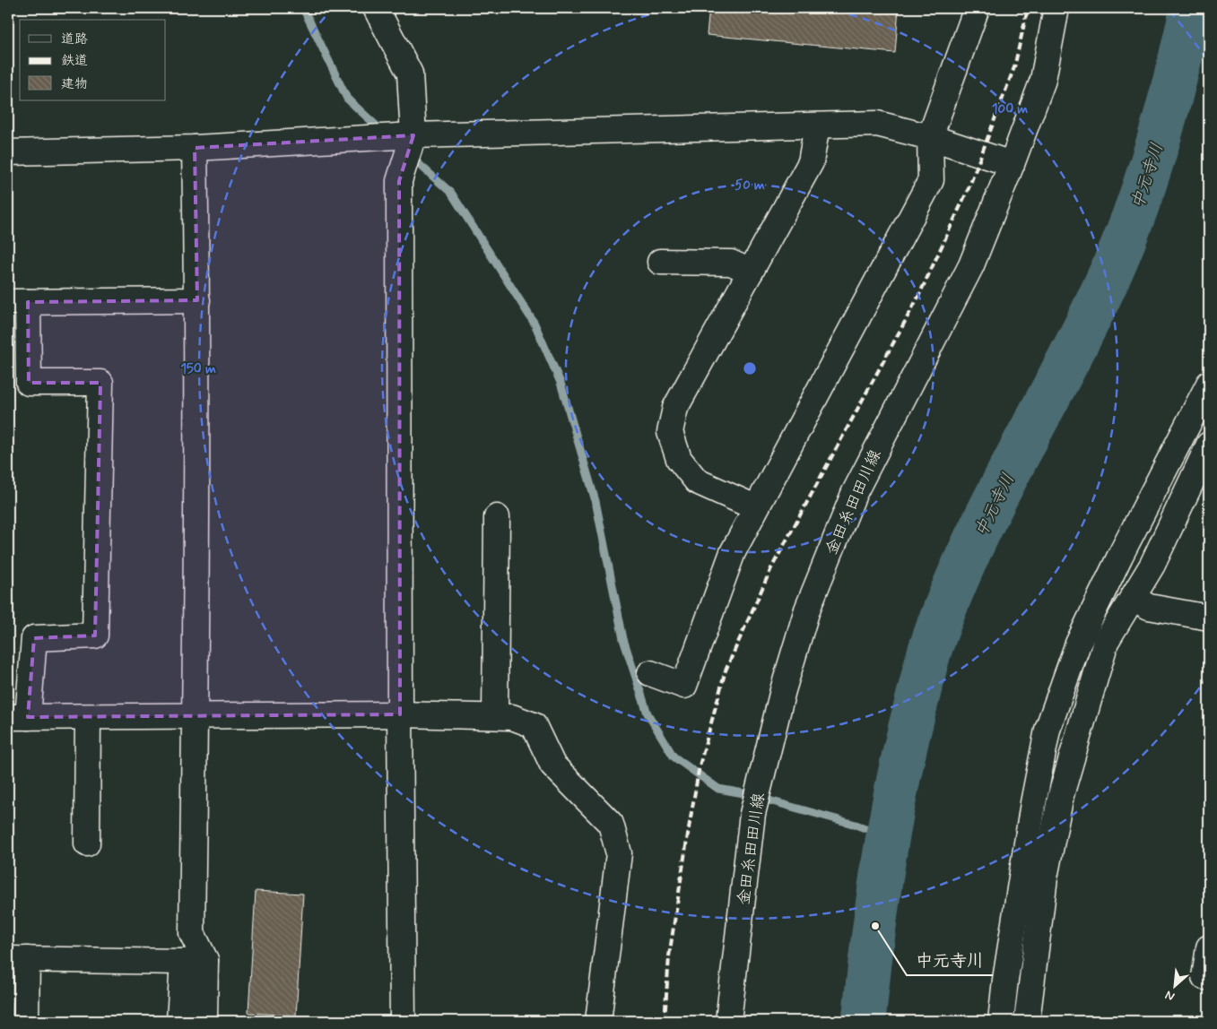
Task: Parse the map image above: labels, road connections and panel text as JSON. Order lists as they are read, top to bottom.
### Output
{
  "streets": {
    "street": ["金田糸田田川線"]
  },
  "water": ["中元寺川"],
  "places": ["中元寺川"],
  "legend": ["道路", "鉄道", "建物"],
  "north": "bottom left",
  "rings": ["100 m", "50 m", "150 m"]
}
